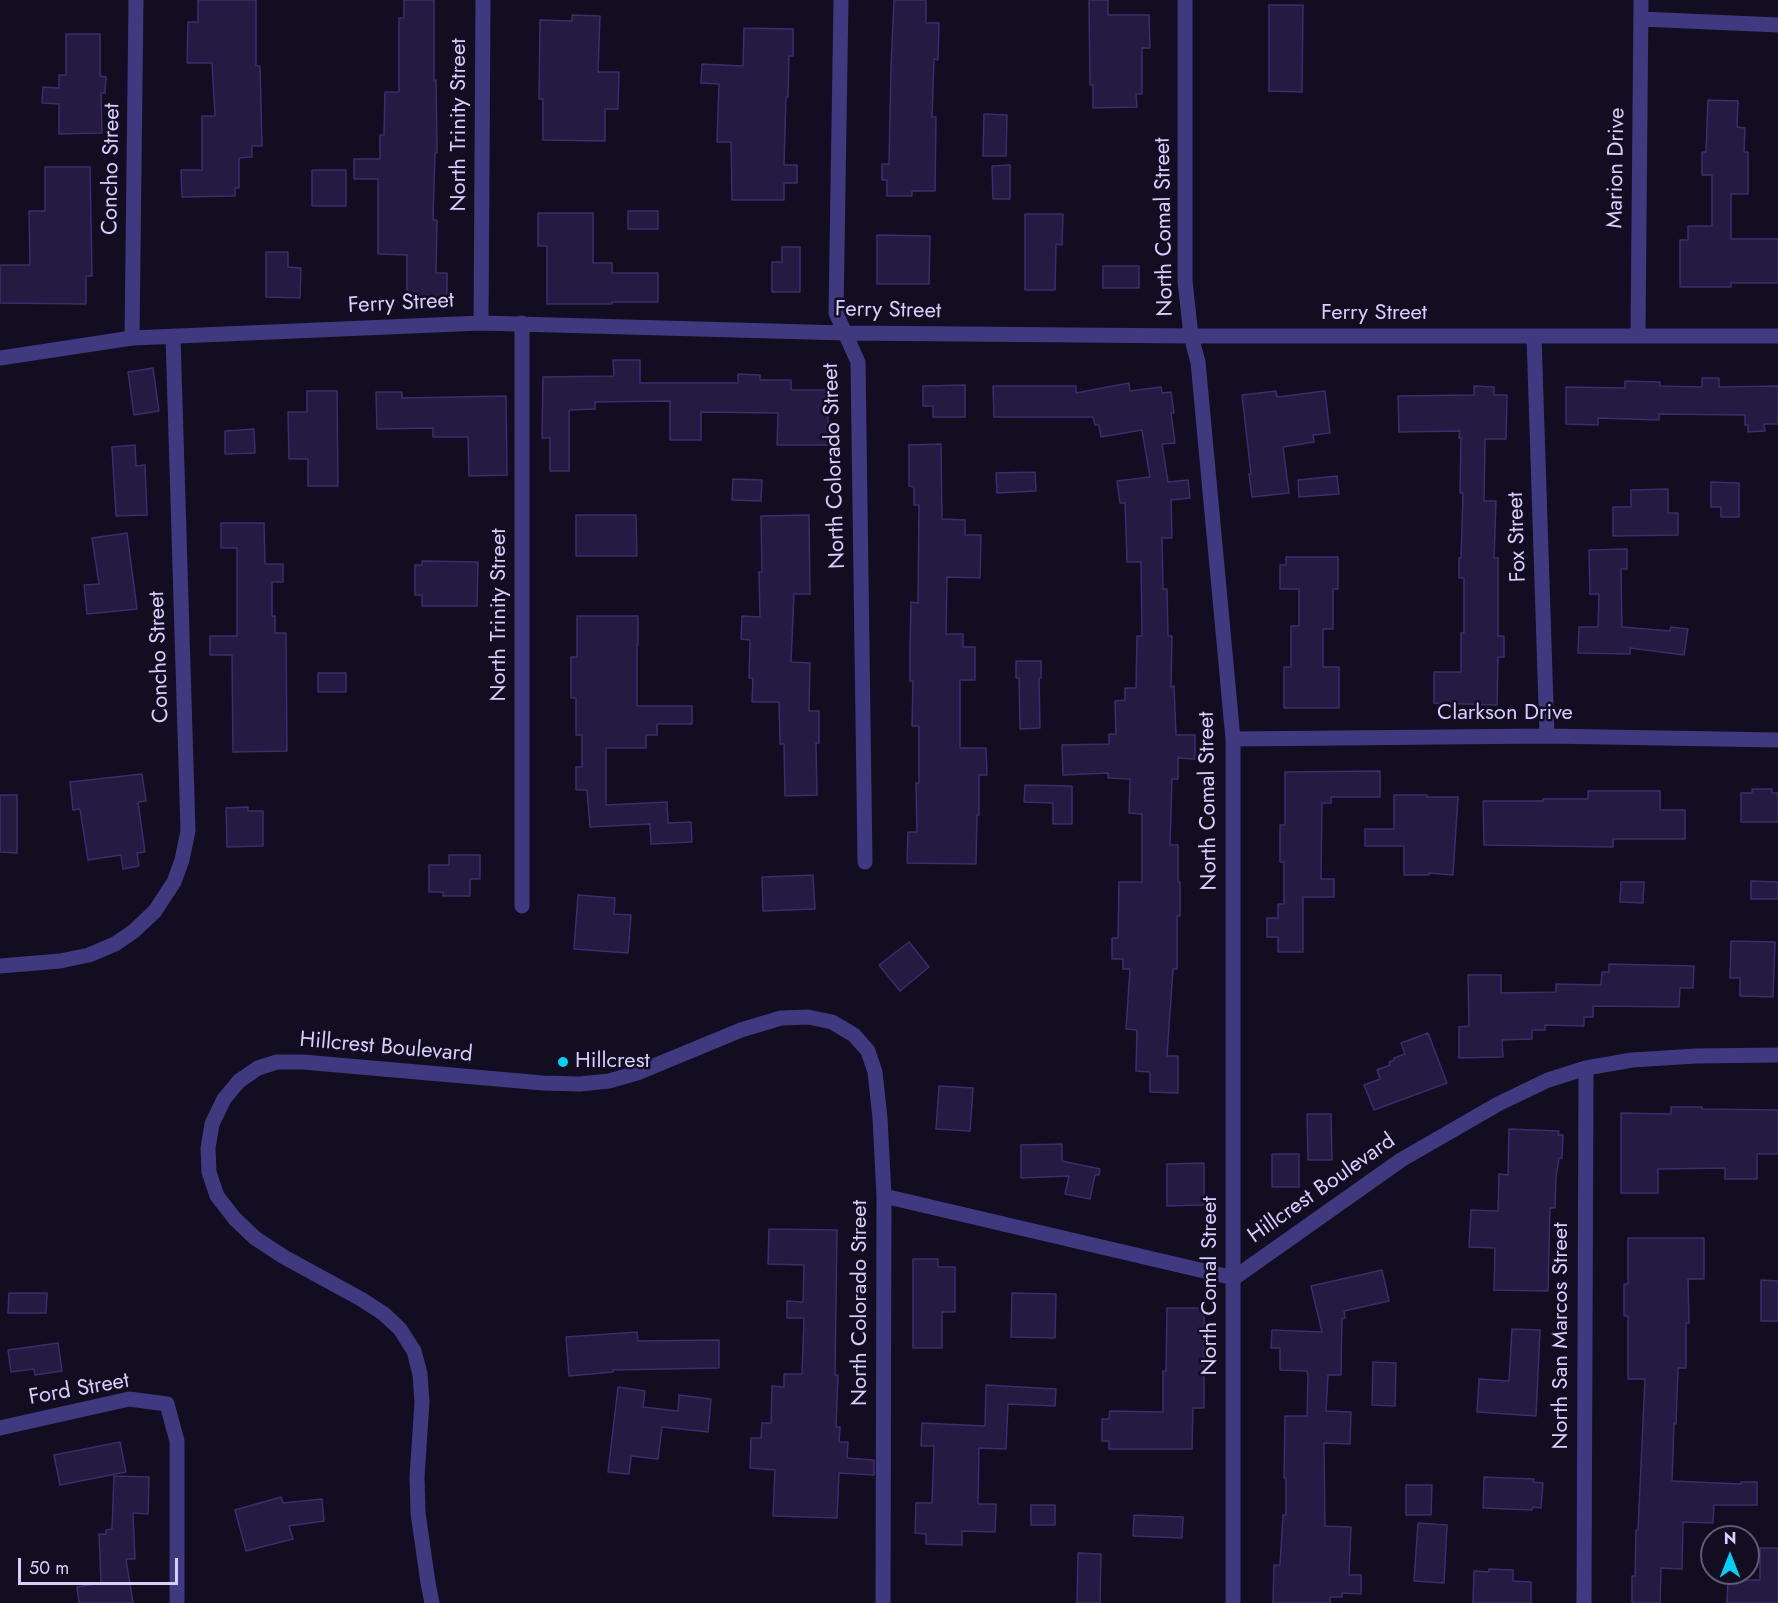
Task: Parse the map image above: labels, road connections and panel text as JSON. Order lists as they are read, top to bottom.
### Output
{
  "streets": {
    "street": [
      "North Trinity Street",
      "Marion Drive",
      "Concho Street",
      "North Comal Street",
      "Ferry Street",
      "North Colorado Street",
      "Fox Street",
      "Clarkson Drive",
      "Hillcrest Boulevard",
      "North San Marcos Street",
      "Ford Street"
    ]
  },
  "crossings": [
    ["North Trinity Street", "Ferry Street"],
    ["Marion Drive", "Ferry Street"],
    ["Concho Street", "Ferry Street"],
    ["North Comal Street", "Ferry Street"],
    ["North Comal Street", "Clarkson Drive"],
    ["North Comal Street", "Hillcrest Boulevard"],
    ["Ferry Street", "North Colorado Street"],
    ["Ferry Street", "Fox Street"],
    ["North Colorado Street", "Hillcrest Boulevard"],
    ["Fox Street", "Clarkson Drive"],
    ["Hillcrest Boulevard", "North San Marcos Street"]
  ],
  "places": ["Hillcrest"],
  "scale_bar": "50 m",
  "north": "top"
}
